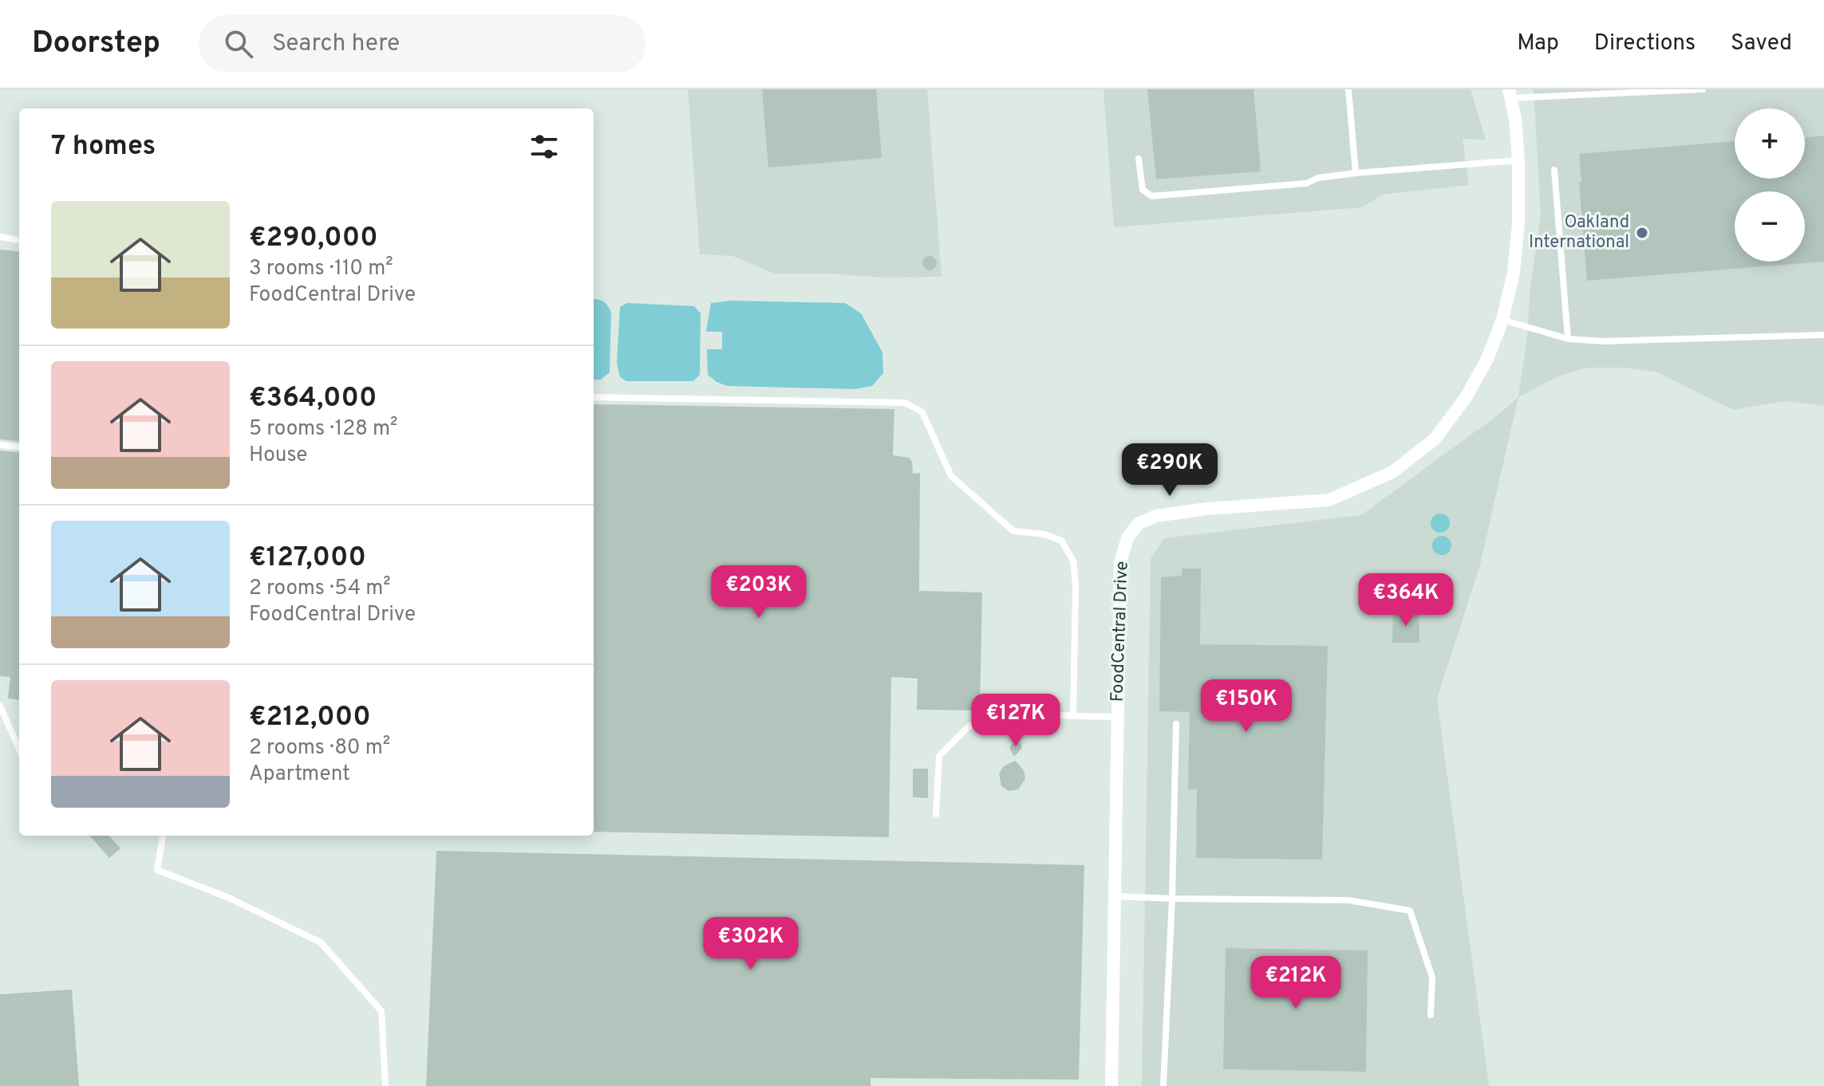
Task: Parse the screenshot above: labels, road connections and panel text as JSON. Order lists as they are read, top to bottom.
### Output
{
  "streets": {
    "street": ["FoodCentral Drive"]
  },
  "places": ["Oakland International"],
  "page": {
    "header": "Doorstep",
    "search": "Search here",
    "nav": ["Map", "Directions", "Saved"],
    "map_buttons": ["+", "−"],
    "heading": "7 homes",
    "list": [
      {
        "name": "€290,000",
        "note": "3 rooms · 110 m² · FoodCentral Drive"
      },
      {
        "name": "€364,000",
        "note": "5 rooms · 128 m² · House"
      },
      {
        "name": "€127,000",
        "note": "2 rooms · 54 m² · FoodCentral Drive"
      },
      {
        "name": "€212,000",
        "note": "2 rooms · 80 m² · Apartment"
      }
    ],
    "price": [
      "€290K",
      "€203K",
      "€364K",
      "€150K",
      "€127K",
      "€302K",
      "€212K"
    ]
  }
}
